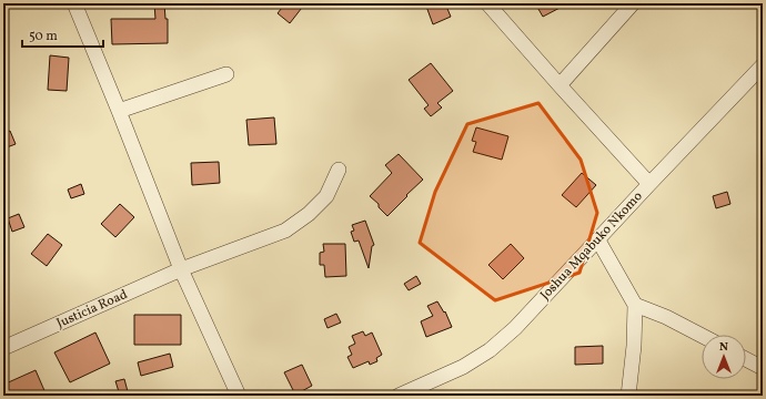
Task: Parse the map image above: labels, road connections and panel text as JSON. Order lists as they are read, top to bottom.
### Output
{
  "streets": {
    "street": ["Joshua Mqabuko Nkomo", "Justicia Road"]
  },
  "scale_bar": "50 m",
  "north": "top"
}
